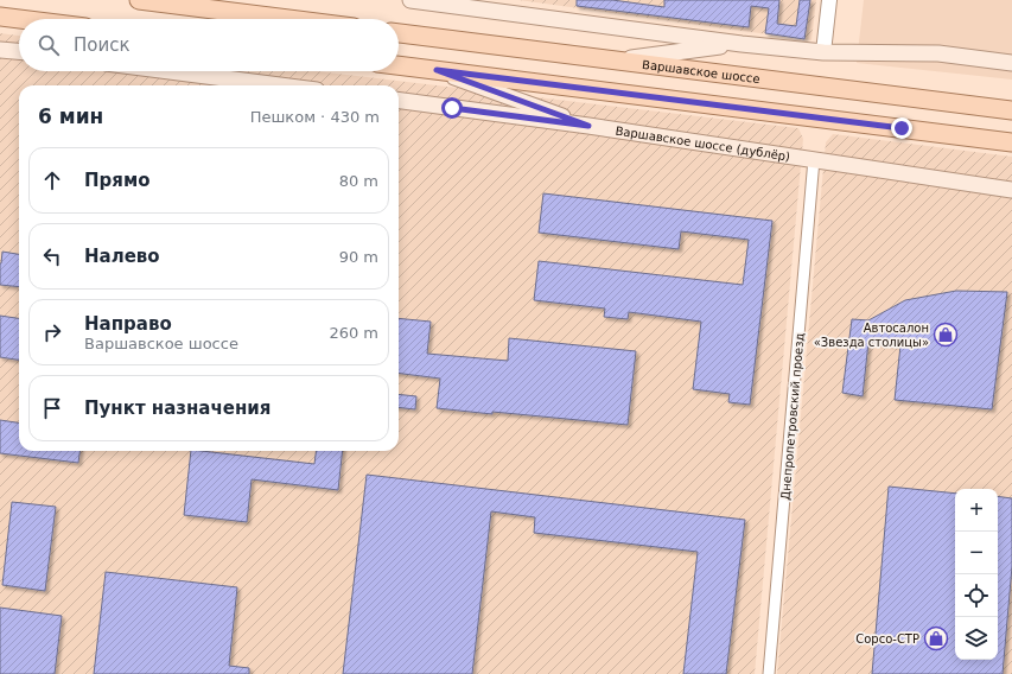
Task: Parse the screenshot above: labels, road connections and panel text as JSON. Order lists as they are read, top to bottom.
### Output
{
  "streets": {
    "main road": ["Варшавское шоссе", "Варшавское шоссе (дублёр)"],
    "street": ["Днепропетровский проезд"]
  },
  "crossings": [
    ["Варшавское шоссе (дублёр)", "Днепропетровский проезд"]
  ],
  "places": {
    "shop": ["Автосалон «Звезда столицы»", "Сорсо-СТР"]
  },
  "page": {
    "search": "Поиск",
    "heading": ["6 мин", "Пешком · 430 m"],
    "list": [
      ["Прямо", "80 m"],
      ["Налево", "90 m"],
      ["Направо", "Варшавское шоссе", "260 m"],
      "Пункт назначения"
    ],
    "map_buttons": ["+", "−"]
  }
}
